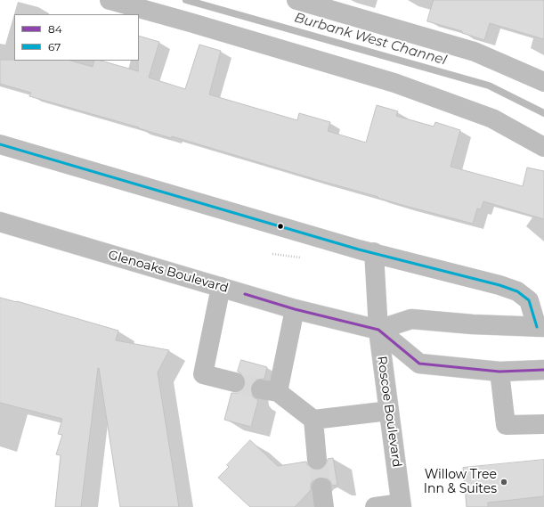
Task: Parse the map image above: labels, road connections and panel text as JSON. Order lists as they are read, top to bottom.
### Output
{
  "streets": {
    "main road": ["Glenoaks Boulevard", "Roscoe Boulevard"]
  },
  "crossings": [
    ["Glenoaks Boulevard", "Roscoe Boulevard"]
  ],
  "water": ["Burbank West Channel"],
  "places": ["Willow Tree Inn & Suites"],
  "lines": ["transit line 67", "transit line 84"],
  "legend": ["84", "67"]
}
